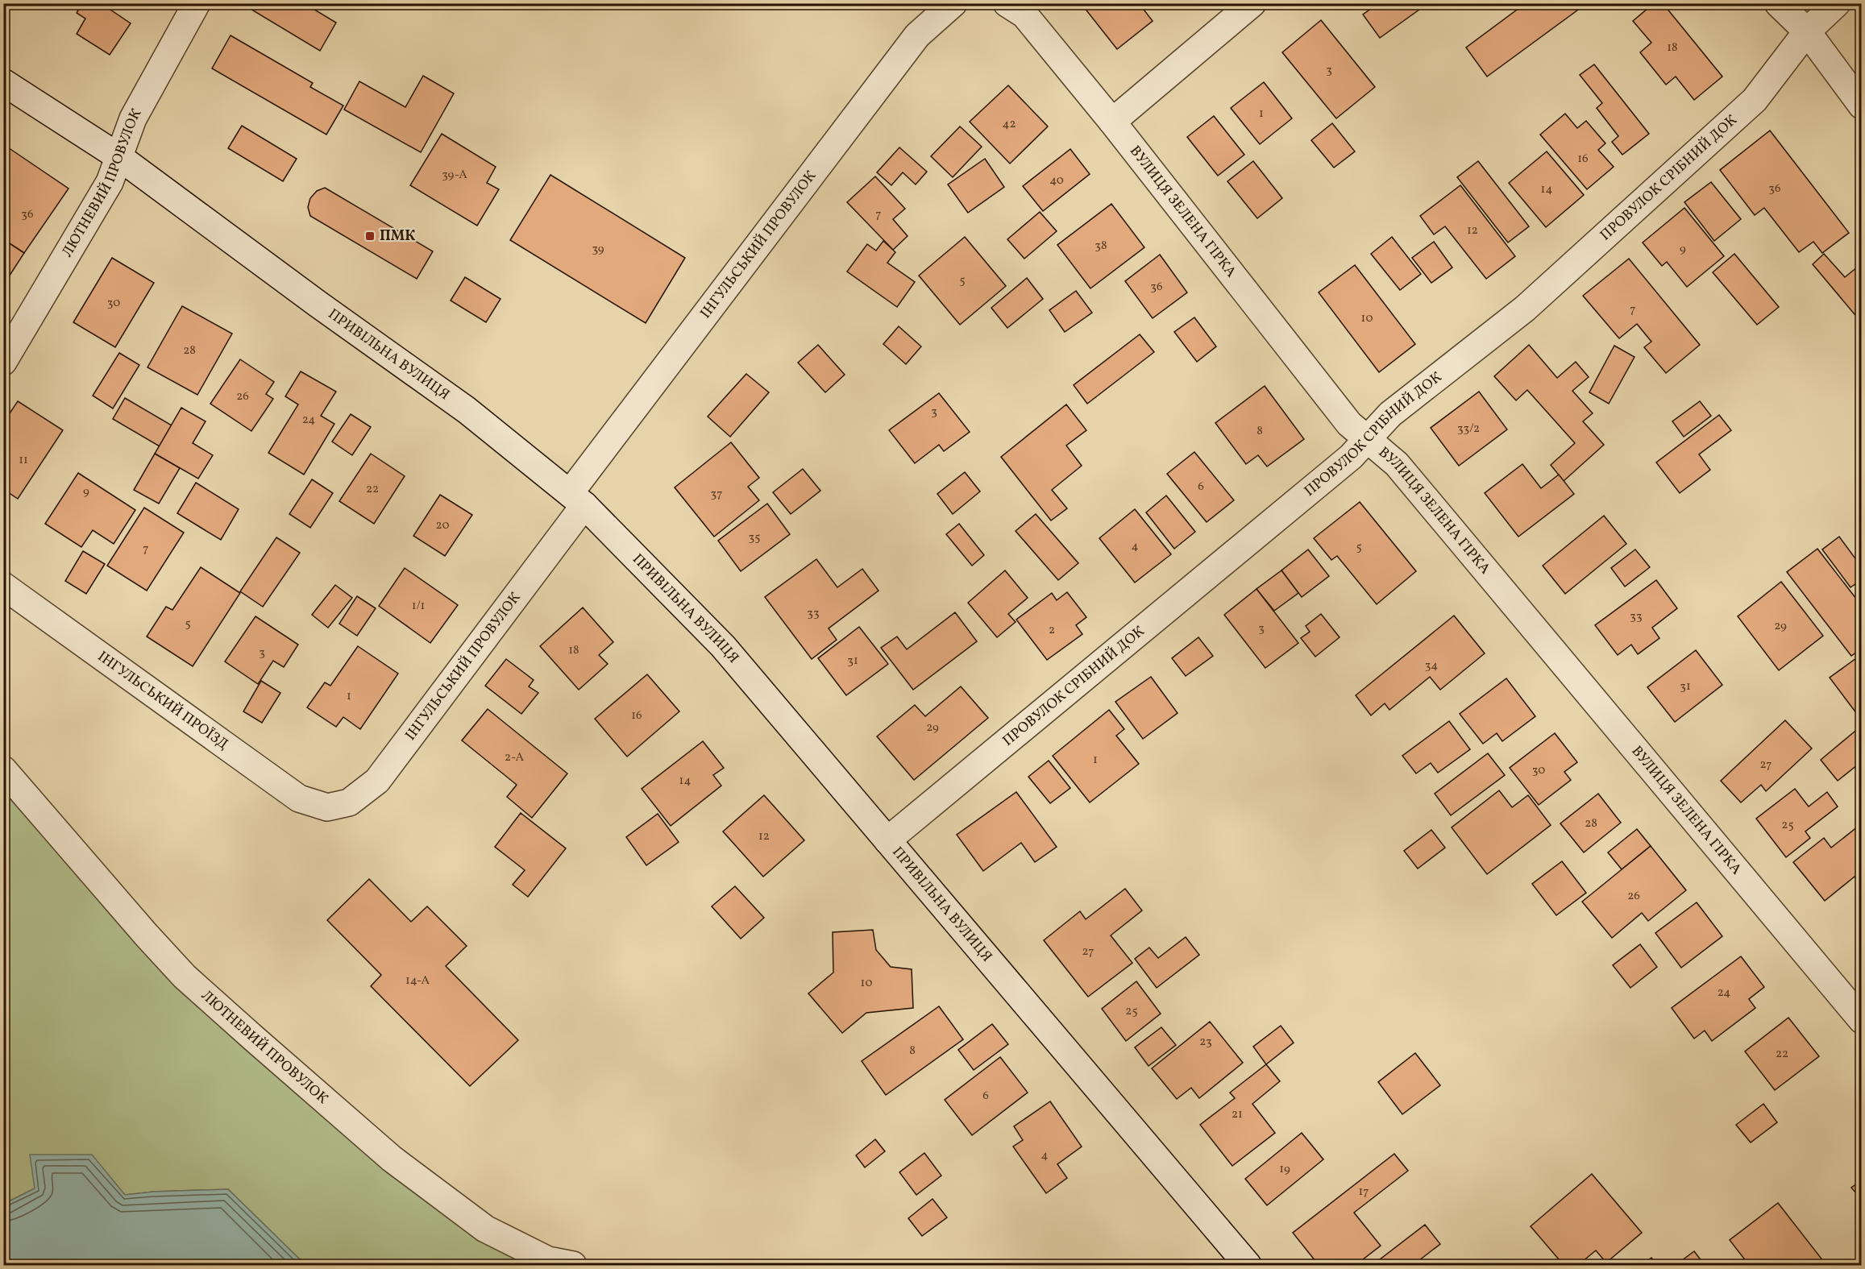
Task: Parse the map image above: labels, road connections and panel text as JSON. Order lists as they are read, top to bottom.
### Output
{
  "streets": {
    "street": [
      "ПРОВУЛОК СРІБНИЙ ДОК",
      "ЛЮТНЕВИЙ ПРОВУЛОК",
      "ВУЛИЦЯ ЗЕЛЕНА ГІРКА",
      "ІНГУЛЬСЬКИЙ ПРОВУЛОК",
      "ПРИВІЛЬНА ВУЛИЦЯ",
      "ІНГУЛЬСЬКИЙ ПРОЇЗД"
    ]
  },
  "crossings": [
    ["ПРОВУЛОК СРІБНИЙ ДОК", "ВУЛИЦЯ ЗЕЛЕНА ГІРКА"],
    ["ПРОВУЛОК СРІБНИЙ ДОК", "ПРИВІЛЬНА ВУЛИЦЯ"],
    ["ЛЮТНЕВИЙ ПРОВУЛОК", "ПРИВІЛЬНА ВУЛИЦЯ"],
    ["ІНГУЛЬСЬКИЙ ПРОВУЛОК", "ПРИВІЛЬНА ВУЛИЦЯ"],
    ["ІНГУЛЬСЬКИЙ ПРОВУЛОК", "ІНГУЛЬСЬКИЙ ПРОЇЗД"]
  ],
  "places": {
    "transit": ["ПМК"]
  },
  "house_numbers": [
    "18",
    "3",
    "1",
    "42",
    "16",
    "39-А",
    "40",
    "36",
    "14",
    "36",
    "7",
    "12",
    "38",
    "39",
    "9",
    "5",
    "36",
    "30",
    "7",
    "10",
    "28",
    "26",
    "3",
    "24",
    "33/2",
    "8",
    "11",
    "6",
    "22",
    "9",
    "37",
    "20",
    "35",
    "4",
    "5",
    "7",
    "1/1",
    "33",
    "33",
    "5",
    "29",
    "3",
    "2",
    "18",
    "3",
    "31",
    "34",
    "31",
    "1",
    "16",
    "29",
    "2-А",
    "1",
    "27",
    "30",
    "14",
    "28",
    "25",
    "12",
    "26",
    "27",
    "14-А",
    "10",
    "24",
    "25",
    "23",
    "8",
    "22",
    "6",
    "21",
    "4",
    "19",
    "17"
  ]
}
